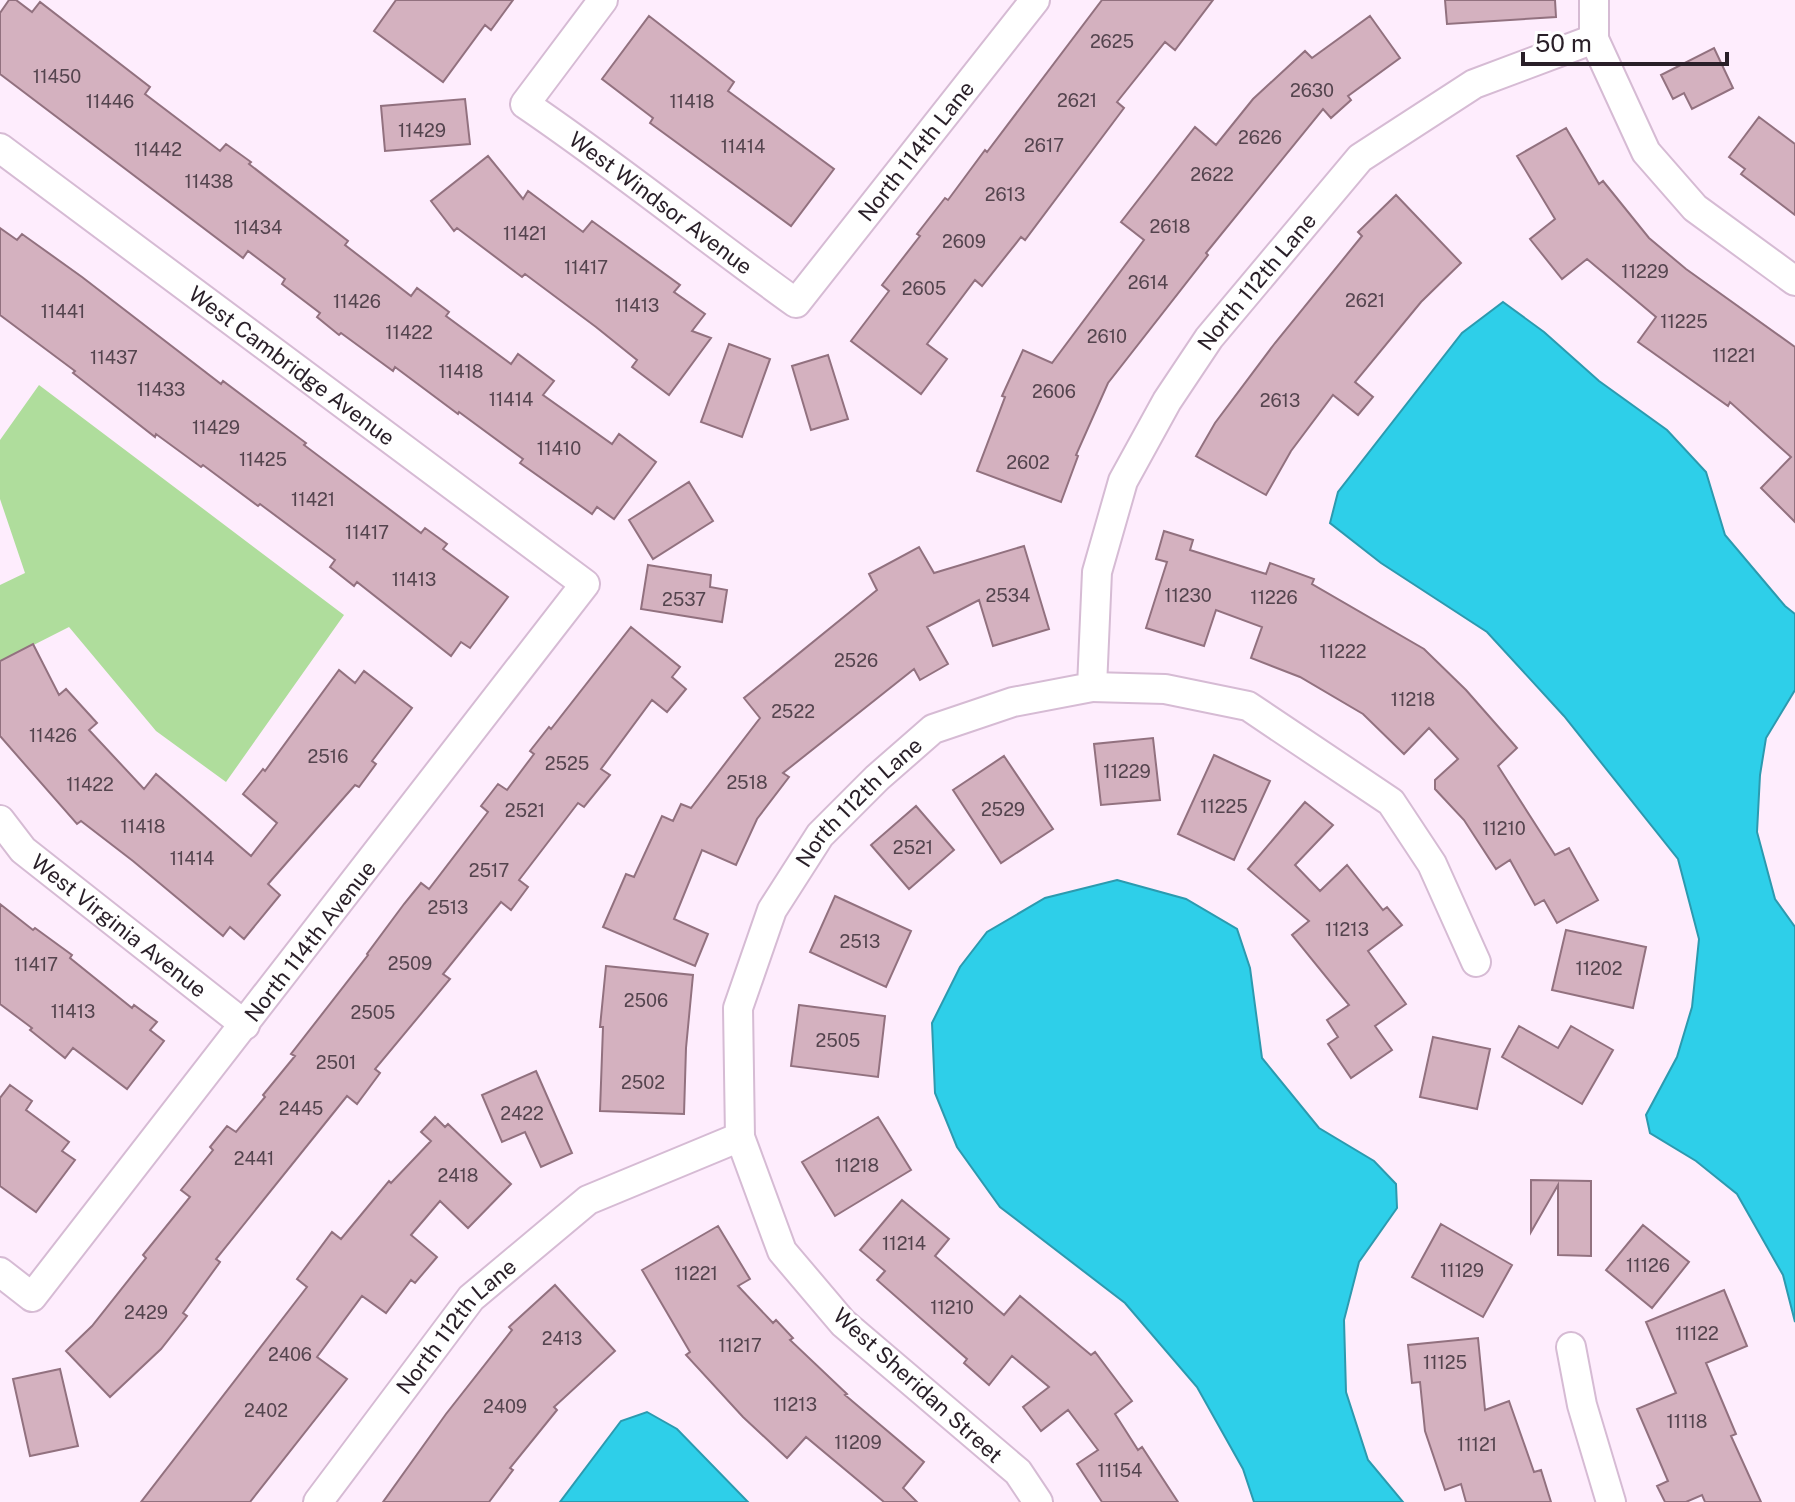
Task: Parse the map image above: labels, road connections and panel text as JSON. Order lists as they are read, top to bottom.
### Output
{
  "streets": {
    "street": [
      "North 114th Lane",
      "West Windsor Avenue",
      "North 112th Lane",
      "West Cambridge Avenue",
      "West Virginia Avenue",
      "North 114th Avenue",
      "West Sheridan Street"
    ]
  },
  "crossings": [
    ["North 114th Lane", "West Windsor Avenue"],
    ["North 112th Lane", "West Sheridan Street"],
    ["West Cambridge Avenue", "North 114th Avenue"],
    ["West Virginia Avenue", "North 114th Avenue"]
  ],
  "house_numbers": [
    "2625",
    "11450",
    "2630",
    "2621",
    "11446",
    "11418",
    "11429",
    "2626",
    "2617",
    "11414",
    "11442",
    "2622",
    "11438",
    "2613",
    "2618",
    "11434",
    "11421",
    "2609",
    "11417",
    "11229",
    "2614",
    "2605",
    "2621",
    "11426",
    "11413",
    "11441",
    "11225",
    "11422",
    "2610",
    "11221",
    "11437",
    "11418",
    "11433",
    "2606",
    "11414",
    "2613",
    "11429",
    "11410",
    "11425",
    "2602",
    "11421",
    "11417",
    "11413",
    "2534",
    "11230",
    "11226",
    "2537",
    "11222",
    "2526",
    "11218",
    "2522",
    "11426",
    "2516",
    "2525",
    "11229",
    "2518",
    "11422",
    "11225",
    "2529",
    "2521",
    "11418",
    "11210",
    "2521",
    "11414",
    "2517",
    "2513",
    "11213",
    "2513",
    "2509",
    "11417",
    "11202",
    "2506",
    "11413",
    "2505",
    "2505",
    "2501",
    "2502",
    "2445",
    "2422",
    "2441",
    "11218",
    "2418",
    "11214",
    "11126",
    "11129",
    "11221",
    "11210",
    "2429",
    "11122",
    "2413",
    "11217",
    "2406",
    "11125",
    "11213",
    "2409",
    "2402",
    "11118",
    "11209",
    "11121",
    "11154"
  ],
  "scale_bar": "50 m"
}
